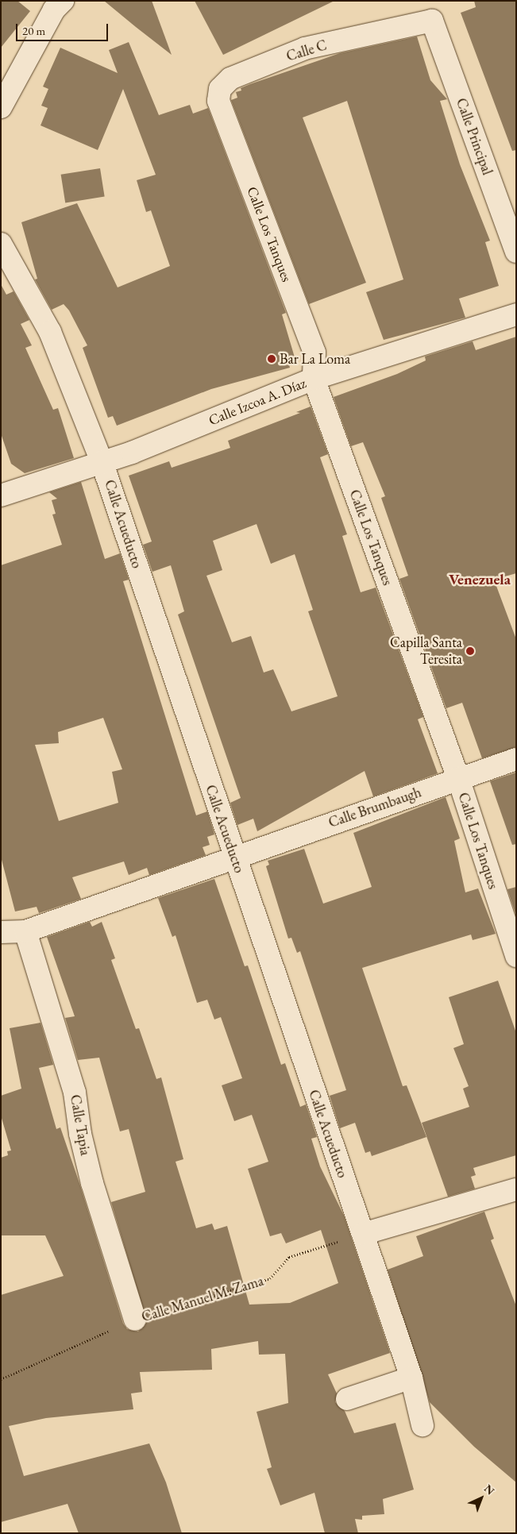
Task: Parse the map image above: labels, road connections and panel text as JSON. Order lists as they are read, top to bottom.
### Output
{
  "streets": {
    "street": [
      "Calle C",
      "Calle Principal",
      "Calle Los Tanques",
      "Calle Izcoa A. Díaz",
      "Calle Acueducto",
      "Calle Brumbaugh",
      "Calle Tapia"
    ],
    "path": ["Calle Manuel M. Zama"]
  },
  "crossings": [
    ["Calle C", "Calle Principal"],
    ["Calle C", "Calle Los Tanques"],
    ["Calle Los Tanques", "Calle Izcoa A. Díaz"],
    ["Calle Los Tanques", "Calle Brumbaugh"],
    ["Calle Izcoa A. Díaz", "Calle Acueducto"],
    ["Calle Acueducto", "Calle Brumbaugh"],
    ["Calle Acueducto", "Calle Manuel M. Zama"],
    ["Calle Brumbaugh", "Calle Tapia"],
    ["Calle Tapia", "Calle Manuel M. Zama"]
  ],
  "districts": ["Venezuela"],
  "places": ["Bar La Loma", "Capilla Santa Teresita"],
  "scale_bar": "20 m",
  "north": "top right"
}
